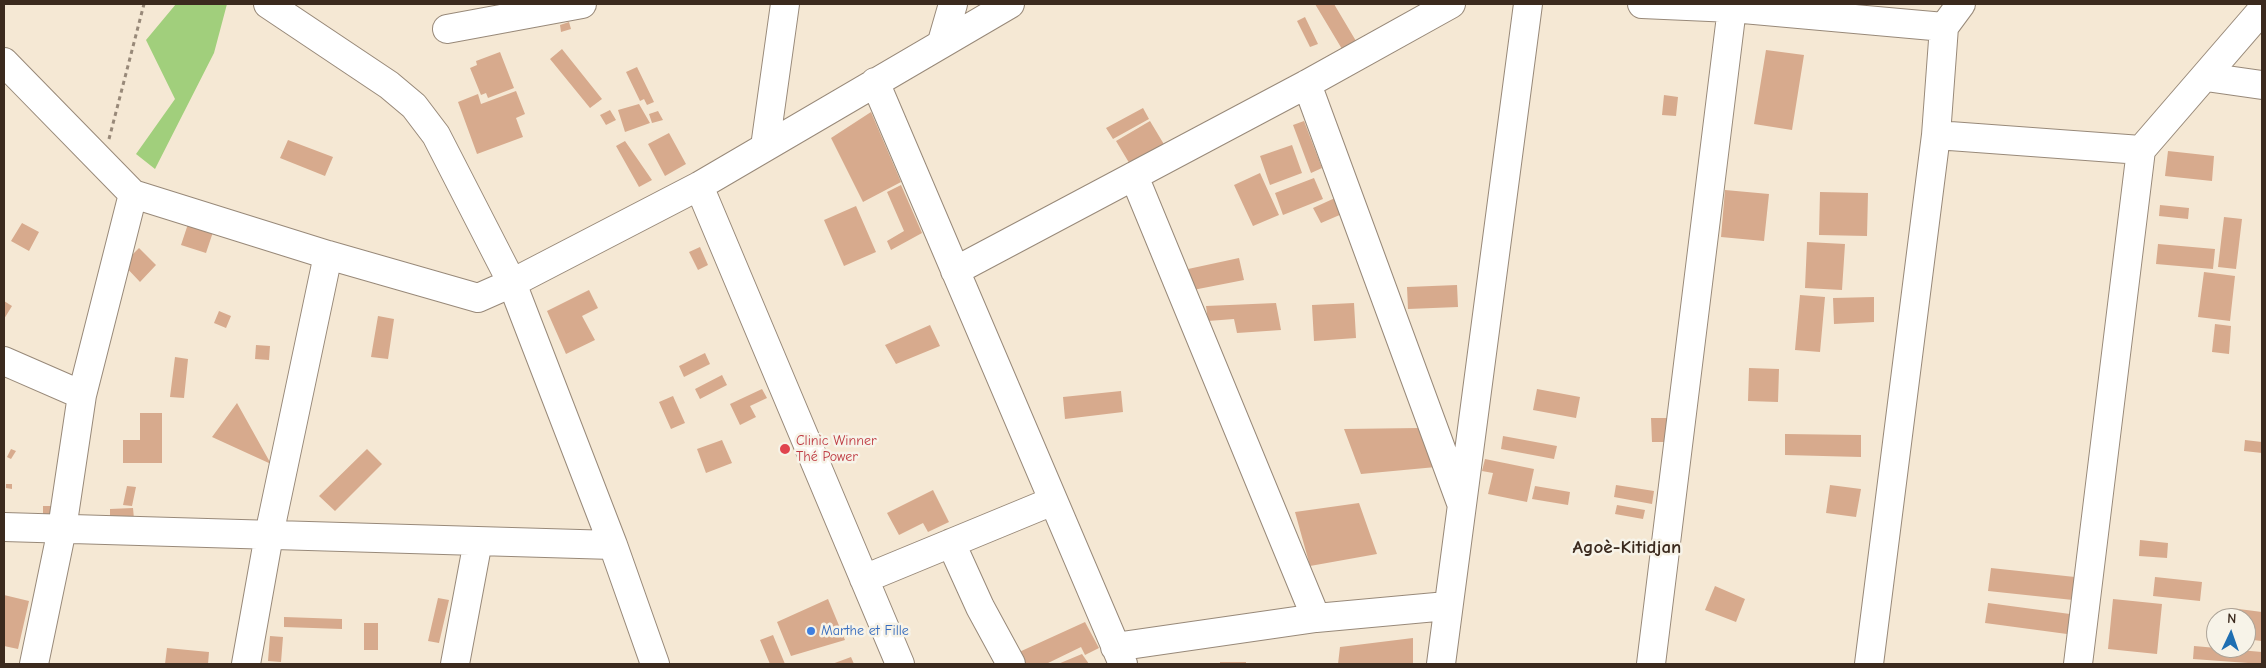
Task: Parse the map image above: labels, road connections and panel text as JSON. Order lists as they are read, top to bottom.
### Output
{
  "districts": ["Agoè-Kitidjan"],
  "places": ["Clinic Winner Thé Power", "Marthe et Fille"],
  "north": "top"
}
